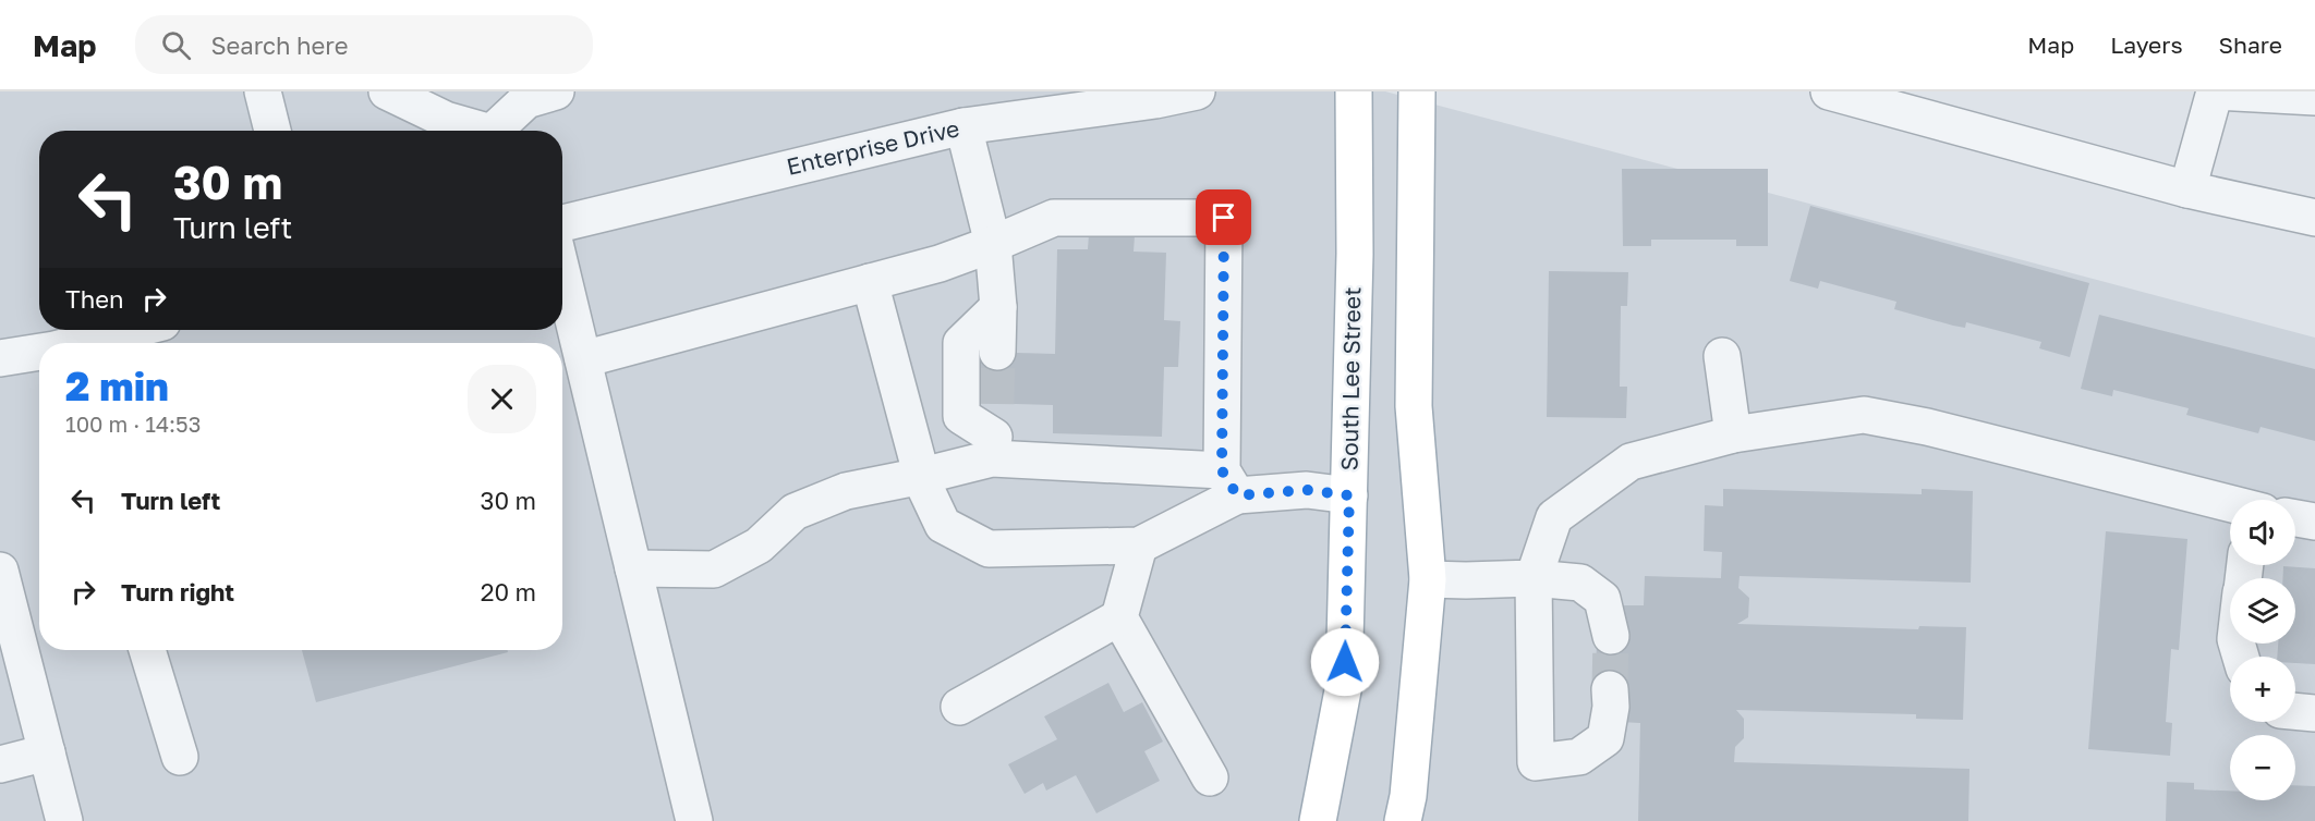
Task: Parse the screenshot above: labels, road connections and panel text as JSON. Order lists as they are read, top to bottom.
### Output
{
  "streets": {
    "main road": ["South Lee Street"],
    "street": ["Enterprise Drive"]
  },
  "page": {
    "header": "Map",
    "search": "Search here",
    "nav": ["Map", "Layers", "Share"],
    "turn": ["30 m", "Turn left"],
    "then": "Then",
    "heading": ["2 min", "100 m · 14:53"],
    "list": [
      {
        "name": "Turn left",
        "value": "30 m"
      },
      {
        "name": "Turn right",
        "value": "20 m"
      }
    ],
    "map_buttons": ["+", "−"]
  }
}
